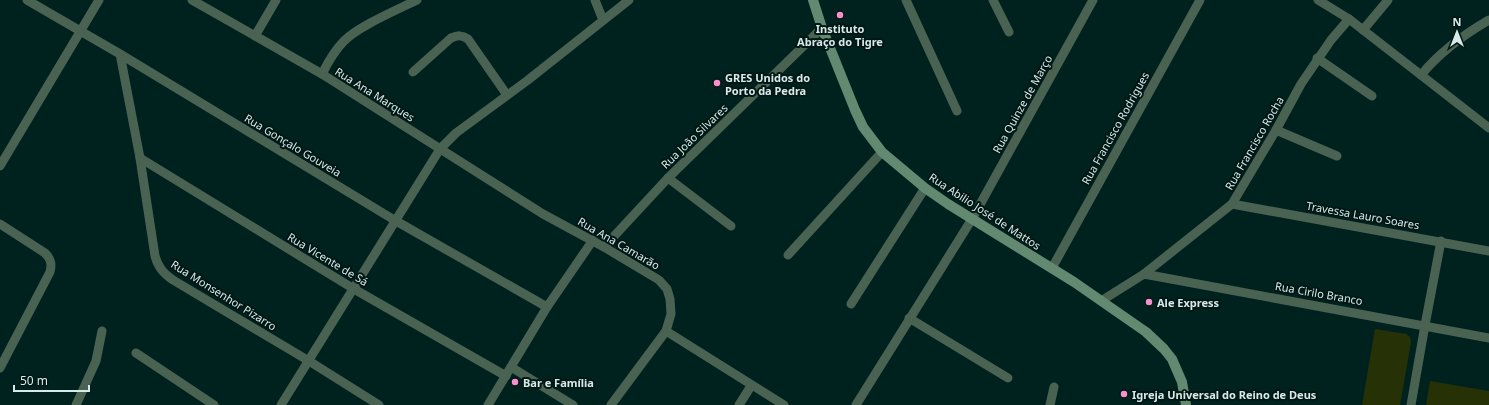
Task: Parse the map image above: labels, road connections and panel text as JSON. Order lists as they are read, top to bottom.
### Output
{
  "streets": {
    "main road": ["Rua Abilio José de Mattos"],
    "street": [
      "Rua Ana Marques",
      "Rua Quinze de Março",
      "Rua Francisco Rodrigues",
      "Rua João Silvares",
      "Rua Francisco Rocha",
      "Rua Gonçalo Gouveia",
      "Travessa Lauro Soares",
      "Rua Ana Camarão",
      "Rua Vicente de Sá",
      "Rua Cirilo Branco",
      "Rua Monsenhor Pizarro"
    ]
  },
  "crossings": [
    ["Rua Ana Marques", "Rua Ana Camarão"],
    ["Rua Quinze de Março", "Rua Abilio José de Mattos"],
    ["Rua Francisco Rodrigues", "Rua Abilio José de Mattos"],
    ["Rua João Silvares", "Rua Abilio José de Mattos"],
    ["Rua João Silvares", "Rua Ana Camarão"],
    ["Rua Francisco Rocha", "Rua Abilio José de Mattos"],
    ["Rua Francisco Rocha", "Travessa Lauro Soares"],
    ["Rua Francisco Rocha", "Rua Cirilo Branco"],
    ["Rua Gonçalo Gouveia", "Rua Monsenhor Pizarro"],
    ["Rua Vicente de Sá", "Rua Monsenhor Pizarro"]
  ],
  "places": [
    "Instituto Abraço do Tigre",
    "GRES Unidos do Porto da Pedra",
    "Ale Express",
    "Bar e Família",
    "Igreja Universal do Reino de Deus"
  ],
  "scale_bar": "50 m",
  "north": "top"
}
